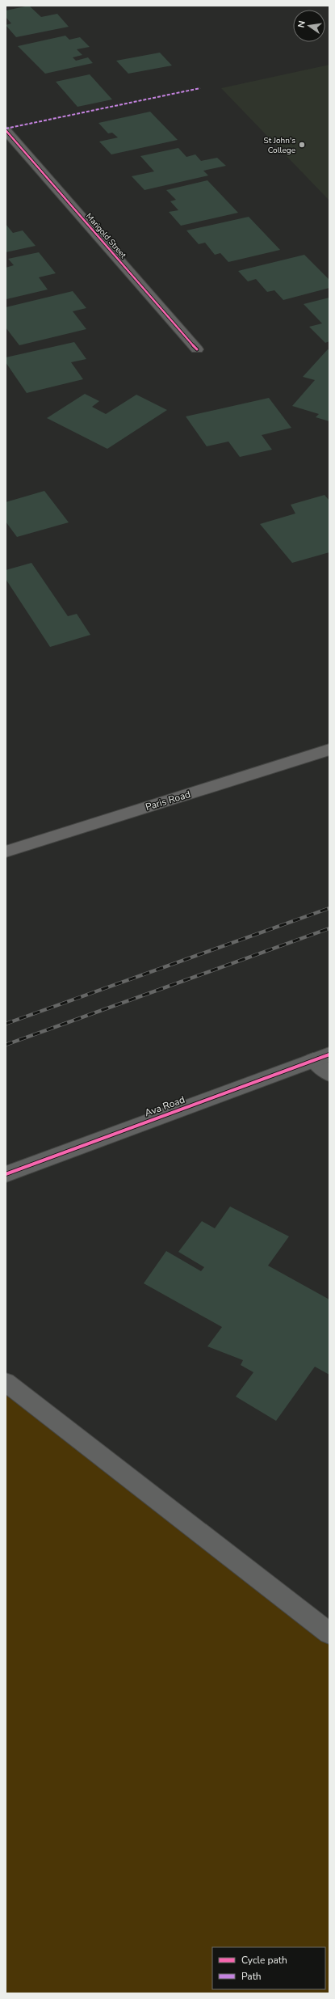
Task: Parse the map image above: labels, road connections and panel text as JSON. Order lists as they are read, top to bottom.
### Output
{
  "streets": {
    "main road": ["Paris Road"],
    "street": ["Marigold Street", "Ava Road"]
  },
  "places": ["St John's College"],
  "legend": ["Cycle path", "Path"],
  "north": "left"
}
